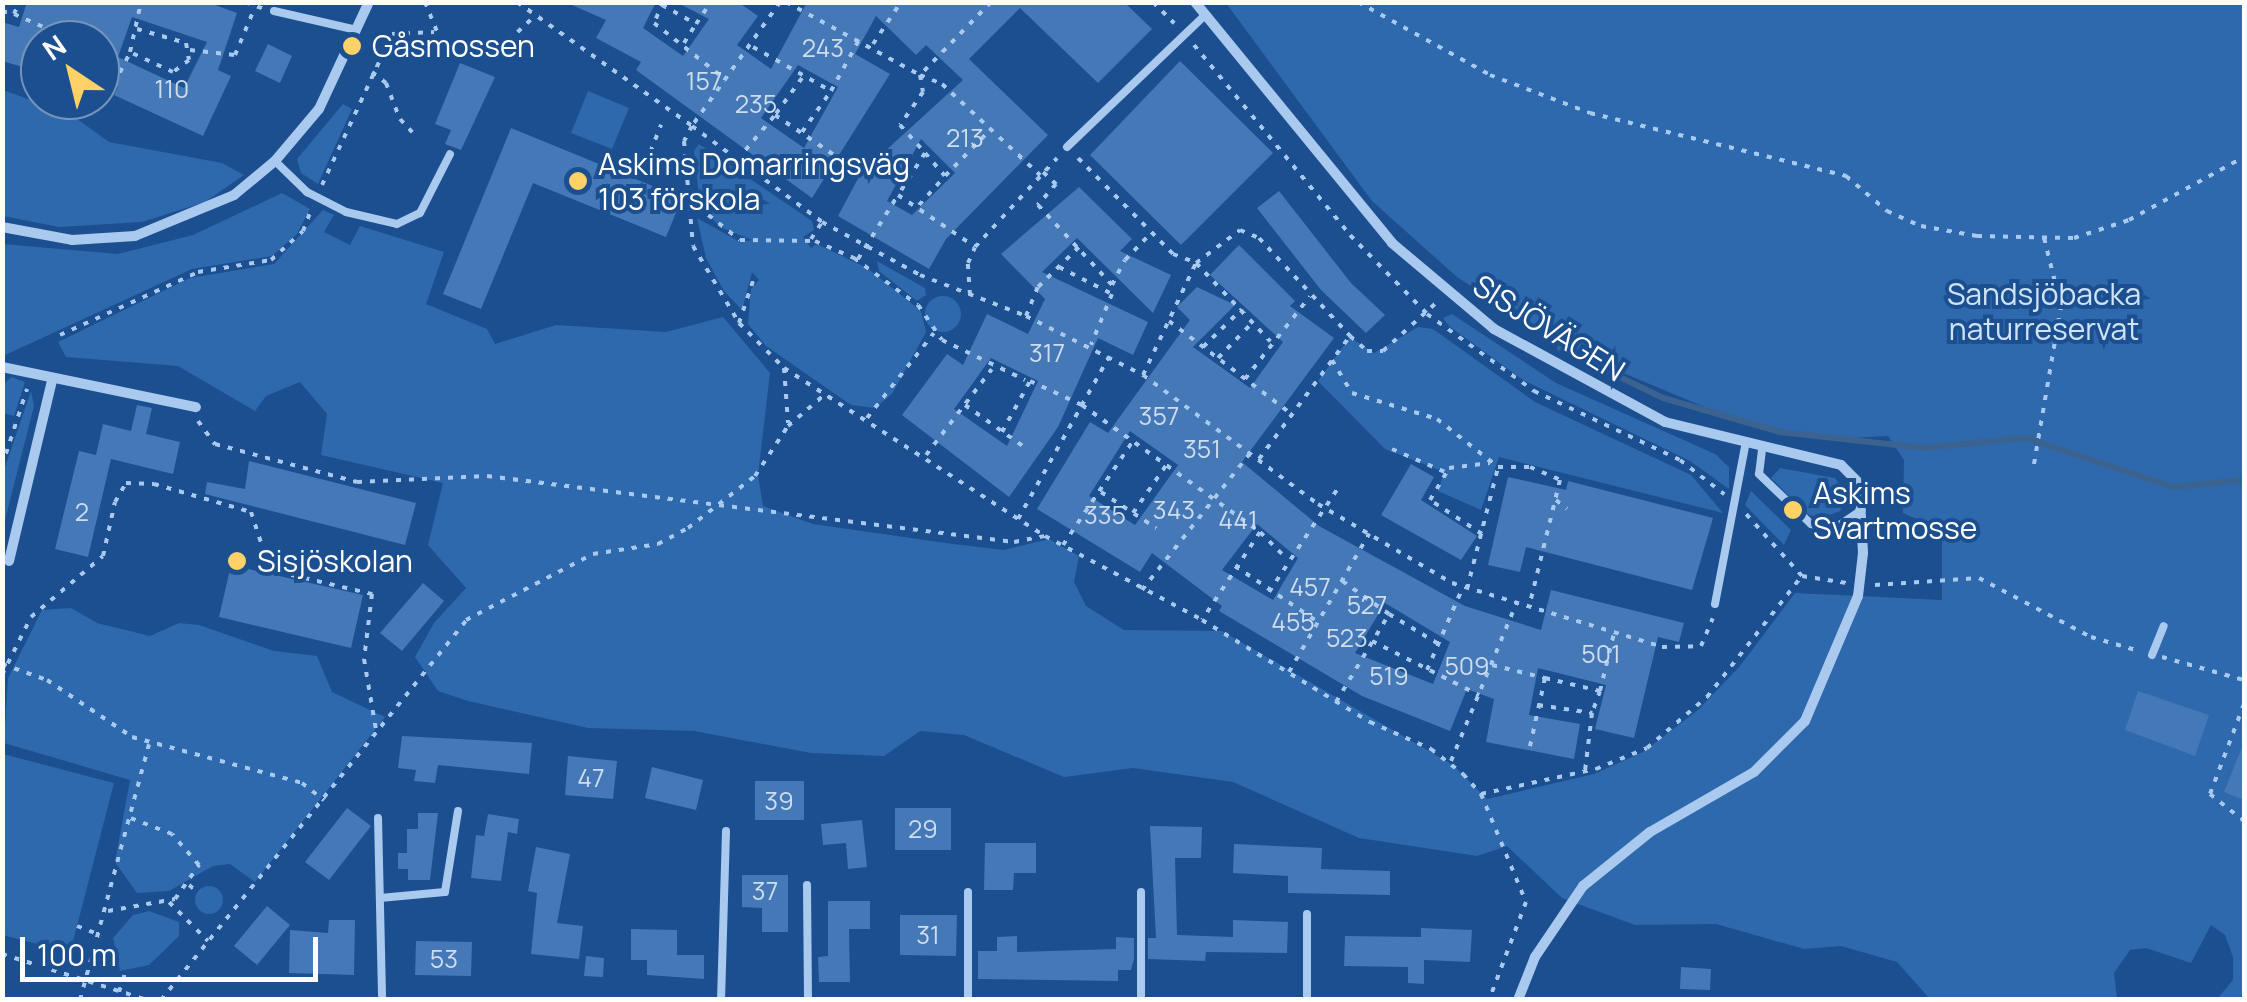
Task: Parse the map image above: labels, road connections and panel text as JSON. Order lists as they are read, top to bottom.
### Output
{
  "streets": {
    "street": ["SISJÖVÄGEN"]
  },
  "parks": ["Sandsjöbacka naturreservat"],
  "places": [
    "Gåsmossen",
    "Askims Domarringsväg 103 förskola",
    "Askims Svartmosse",
    "Sisjöskolan"
  ],
  "house_numbers": [
    "243",
    "157",
    "110",
    "235",
    "213",
    "317",
    "357",
    "351",
    "343",
    "2",
    "335",
    "441",
    "457",
    "527",
    "455",
    "523",
    "501",
    "509",
    "519",
    "47",
    "39",
    "29",
    "37",
    "31",
    "53"
  ],
  "scale_bar": "100 m",
  "north": "top left"
}
